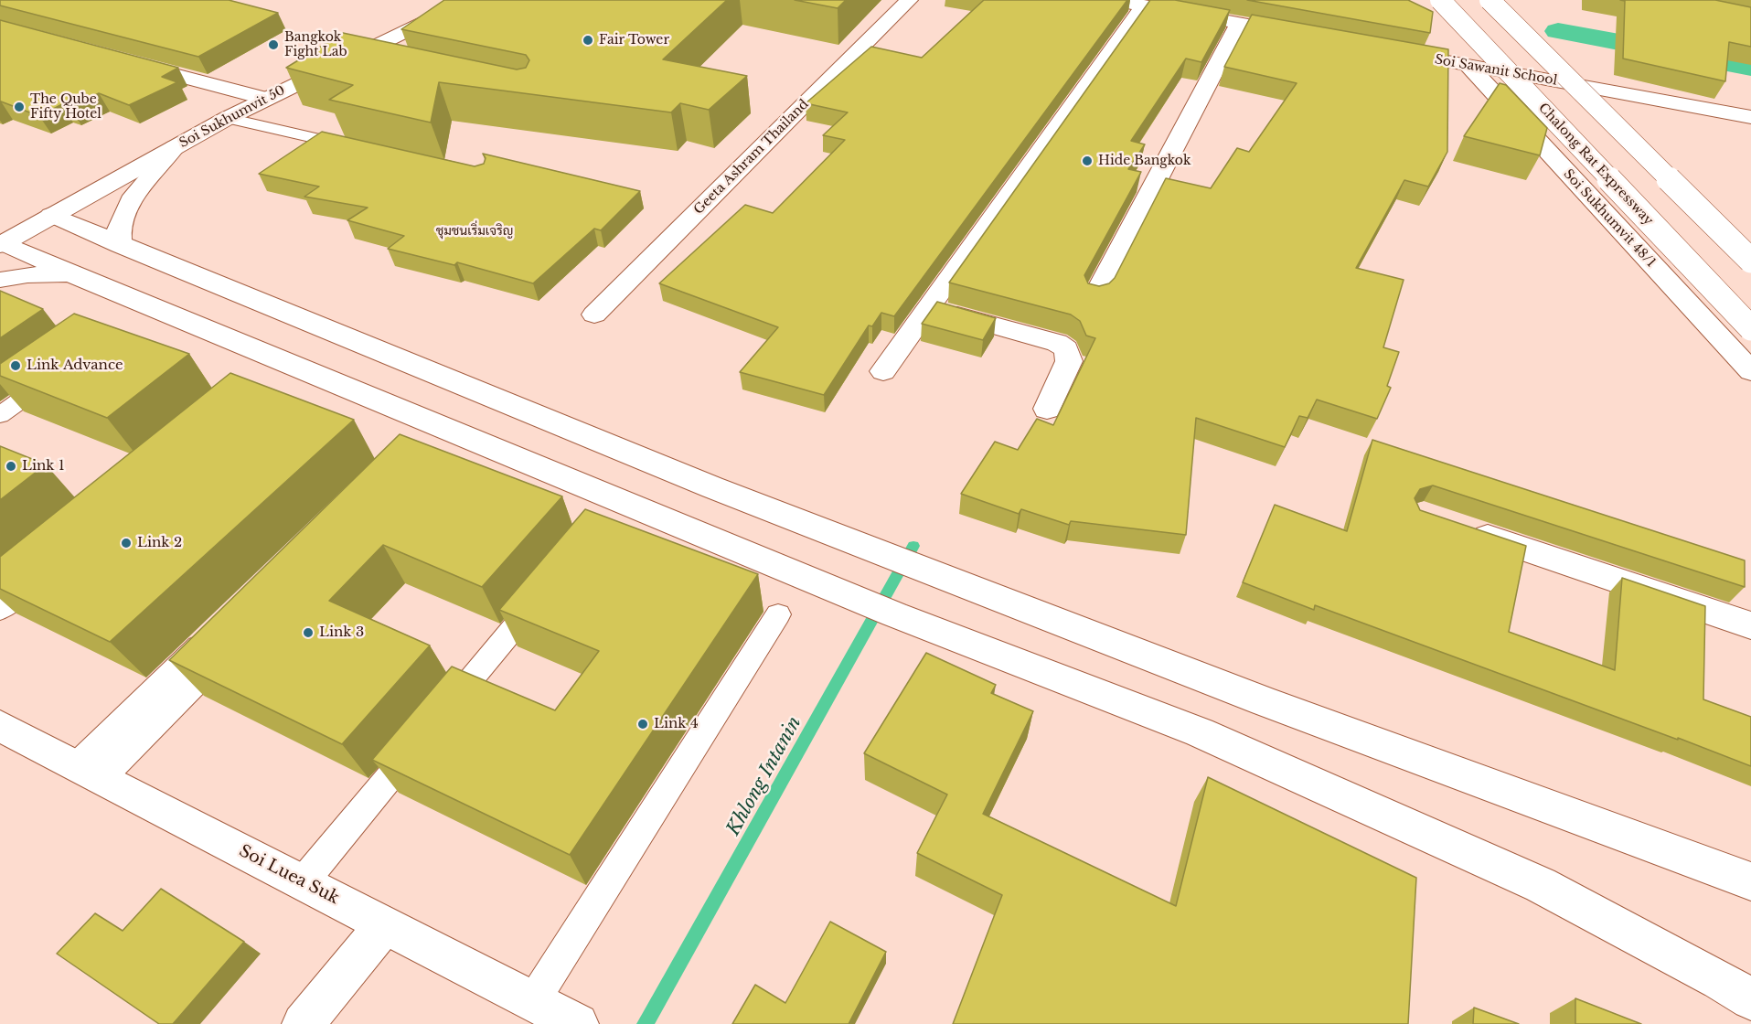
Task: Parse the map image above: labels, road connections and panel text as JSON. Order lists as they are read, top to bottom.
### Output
{
  "streets": {
    "main road": [
      "Soi Sawanit School",
      "Soi Sukhumvit 50",
      "Geeta Ashram Thailand",
      "Chalong Rat Expressway",
      "Soi Sukhumvit 48/1",
      "Soi Luea Suk"
    ]
  },
  "crossings": [
    ["Soi Sawanit School", "Soi Sukhumvit 48/1"]
  ],
  "districts": ["ชุมชนเริ่มเจริญ"],
  "water": ["Khlong Intanin"],
  "places": [
    "Fair Tower",
    "Bangkok Fight Lab",
    "The Qube Fifty Hotel",
    "Hide Bangkok",
    "Link Advance",
    "Link 1",
    "Link 2",
    "Link 3",
    "Link 4"
  ]
}
